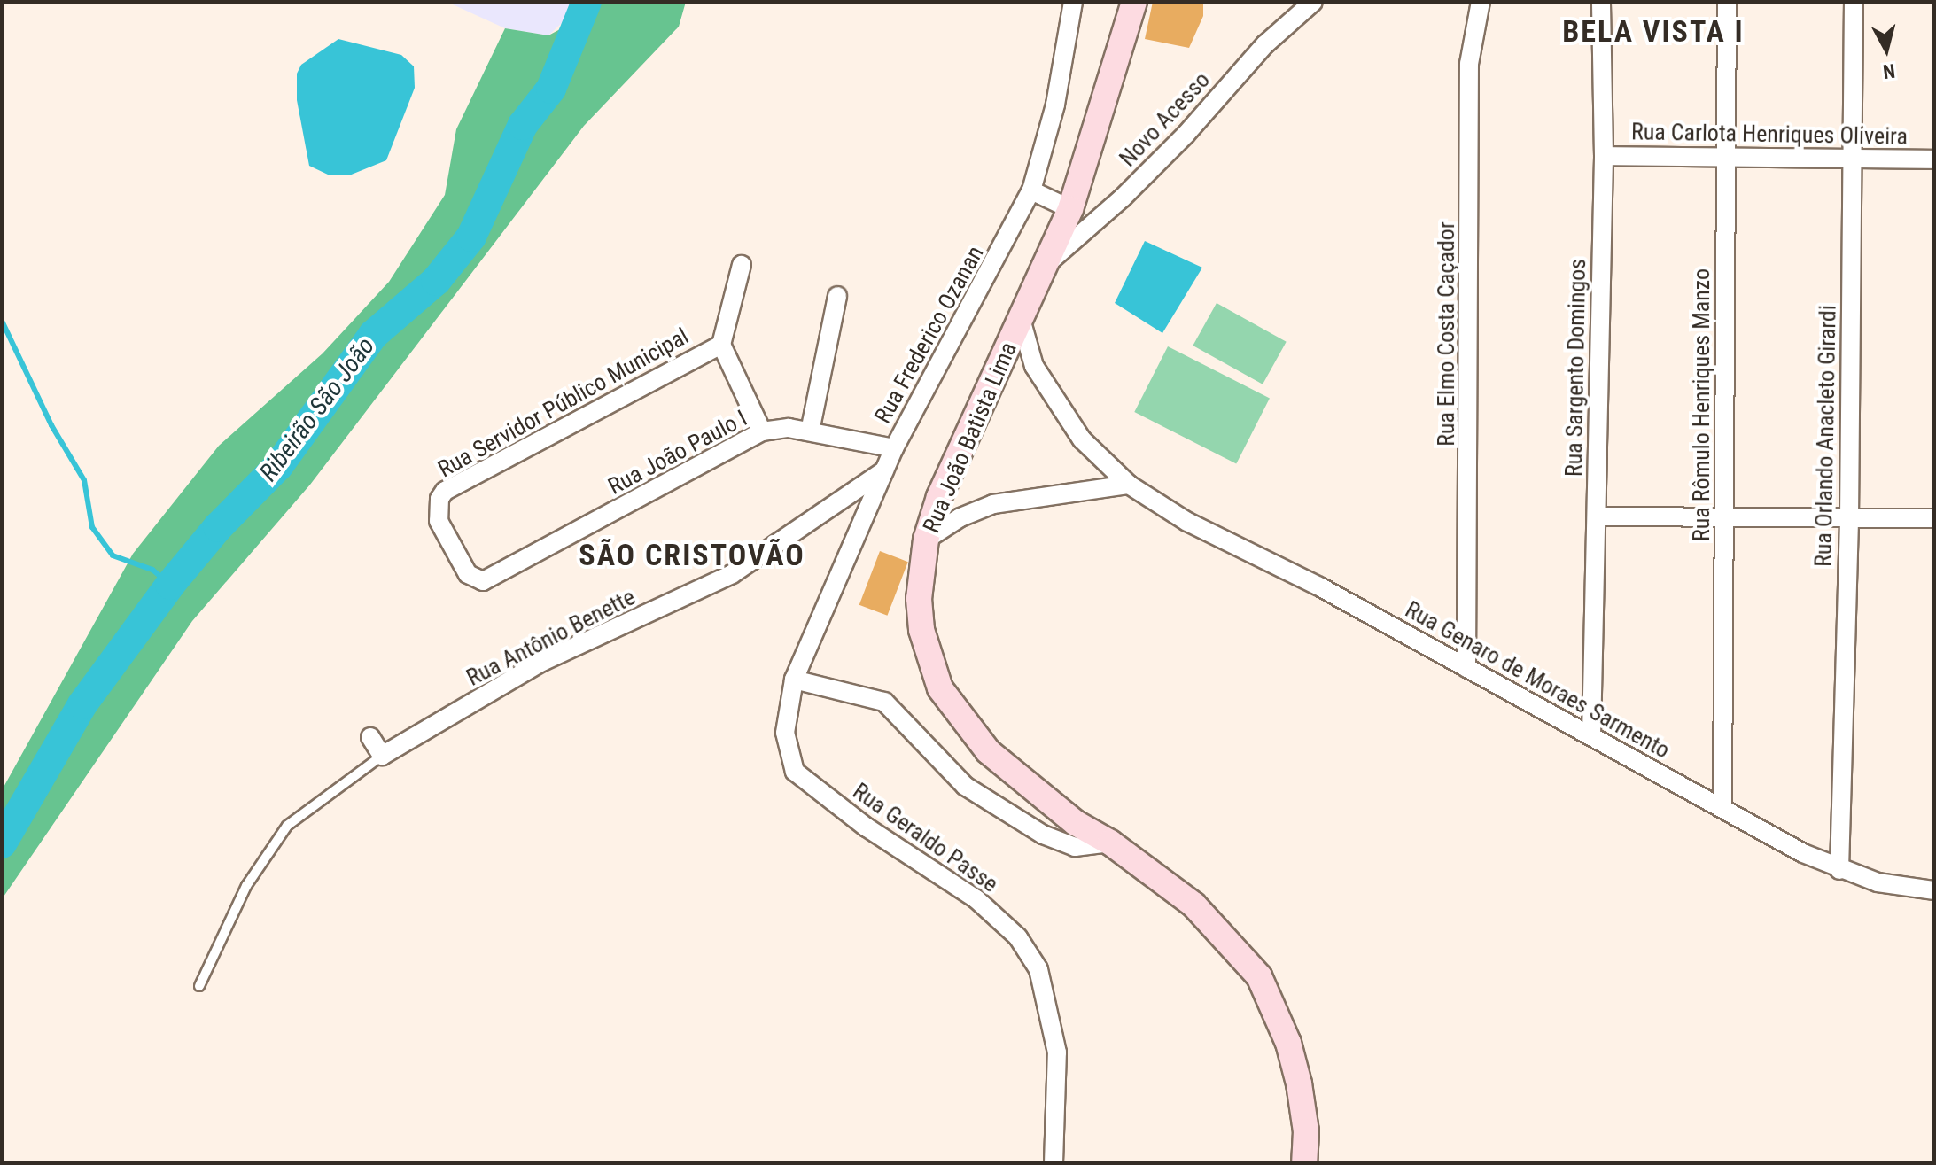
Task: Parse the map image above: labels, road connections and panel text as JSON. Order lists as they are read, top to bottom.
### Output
{
  "streets": {
    "street": [
      "Novo Acesso",
      "Rua Carlota Henriques Oliveira",
      "Rua Elmo Costa Caçador",
      "Rua Frederico Ozanan",
      "Rua Sargento Domingos",
      "Rua Servidor Público Municipal",
      "Rua Rômulo Henriques Manzo",
      "Rua Orlando Anacleto Girardi",
      "Rua João Batista Lima",
      "Rua João Paulo I",
      "Rua Antônio Benette",
      "Rua Genaro de Moraes Sarmento",
      "Rua Geraldo Passe"
    ]
  },
  "crossings": [
    ["Novo Acesso", "Rua João Batista Lima"],
    ["Rua Carlota Henriques Oliveira", "Rua Sargento Domingos"],
    ["Rua Carlota Henriques Oliveira", "Rua Rômulo Henriques Manzo"],
    ["Rua Carlota Henriques Oliveira", "Rua Orlando Anacleto Girardi"],
    ["Rua Elmo Costa Caçador", "Rua Genaro de Moraes Sarmento"],
    ["Rua Frederico Ozanan", "Rua João Paulo I"],
    ["Rua Frederico Ozanan", "Rua Antônio Benette"],
    ["Rua Frederico Ozanan", "Rua Geraldo Passe"],
    ["Rua Sargento Domingos", "Rua Genaro de Moraes Sarmento"],
    ["Rua Servidor Público Municipal", "Rua João Paulo I"],
    ["Rua Rômulo Henriques Manzo", "Rua Genaro de Moraes Sarmento"],
    ["Rua Orlando Anacleto Girardi", "Rua Genaro de Moraes Sarmento"],
    ["Rua João Batista Lima", "Rua Genaro de Moraes Sarmento"]
  ],
  "districts": ["BELA VISTA I", "SÃO CRISTOVÃO"],
  "water": ["Ribeirão São João"],
  "north": "bottom"
}
